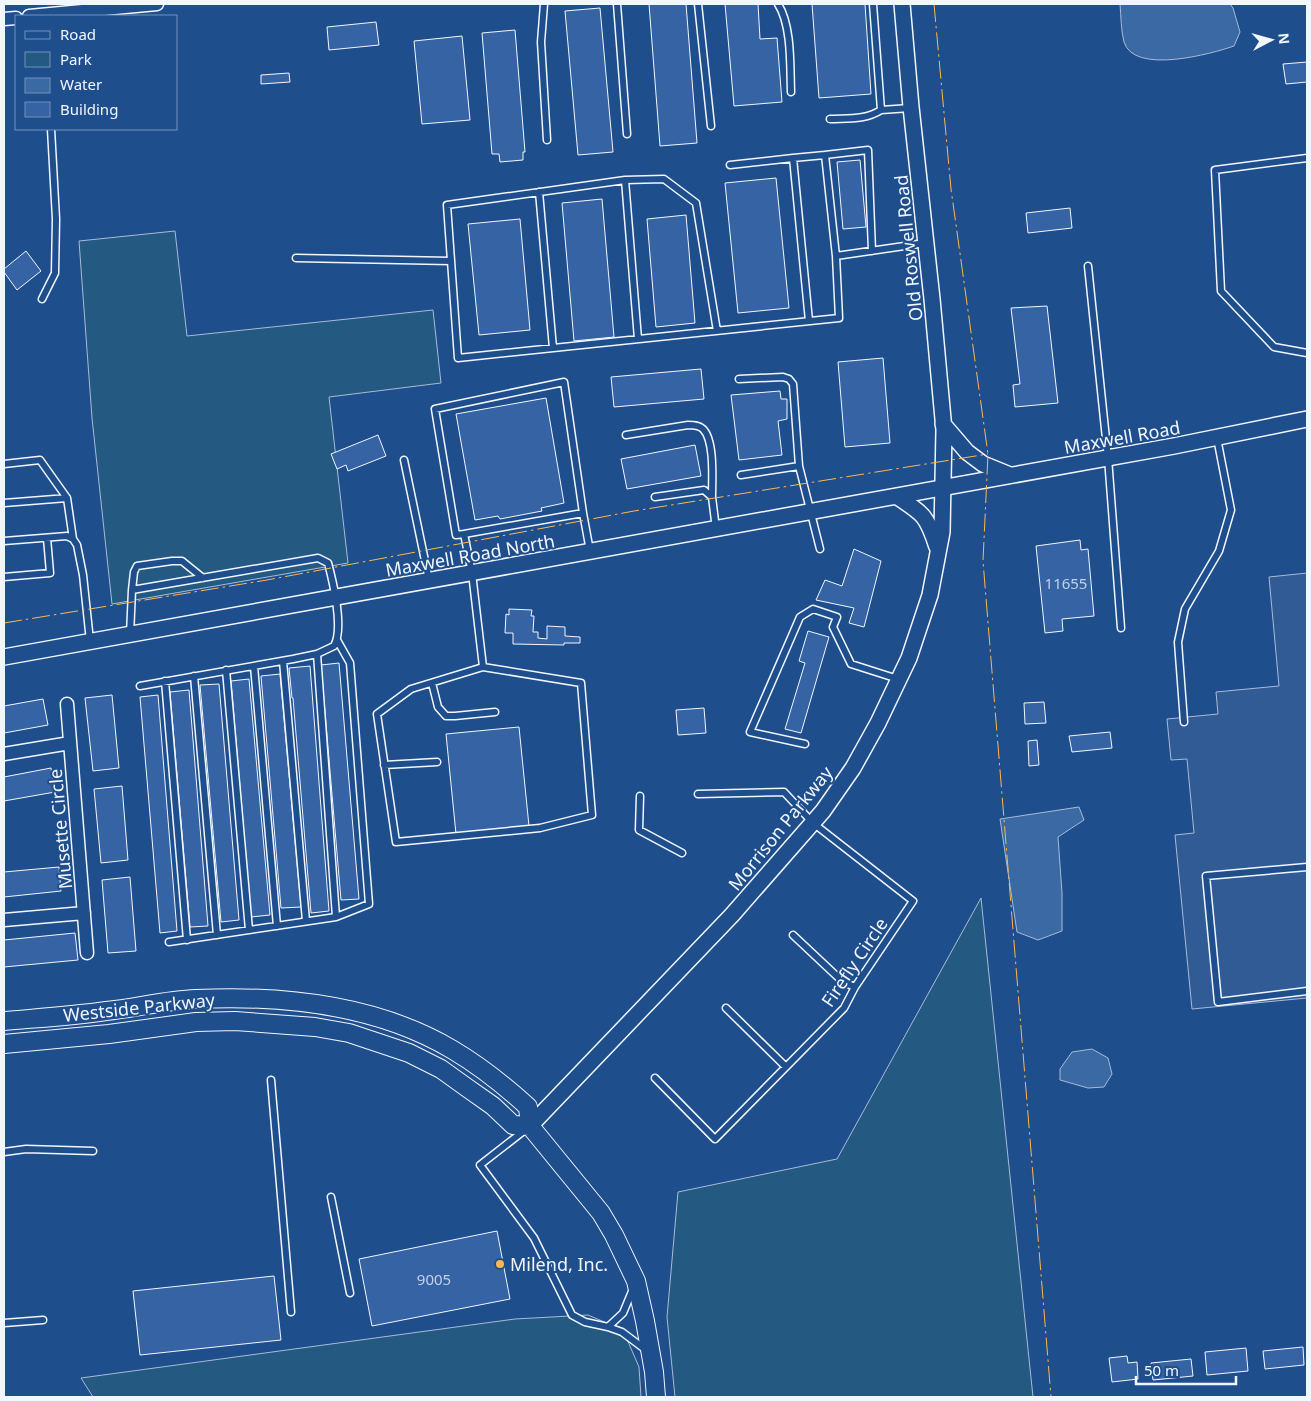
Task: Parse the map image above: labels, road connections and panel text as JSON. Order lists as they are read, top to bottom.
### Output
{
  "streets": {
    "main road": ["Westside Parkway"],
    "street": [
      "Old Roswell Road",
      "Maxwell Road",
      "Maxwell Road North",
      "Morrison Parkway",
      "Musette Circle"
    ],
    "lane": ["Firefly Circle"]
  },
  "crossings": [
    ["Old Roswell Road", "Maxwell Road"],
    ["Old Roswell Road", "Maxwell Road North"],
    ["Old Roswell Road", "Morrison Parkway"],
    ["Maxwell Road", "Maxwell Road North"],
    ["Maxwell Road", "Morrison Parkway"],
    ["Maxwell Road North", "Morrison Parkway"],
    ["Morrison Parkway", "Firefly Circle"],
    ["Morrison Parkway", "Westside Parkway"]
  ],
  "places": ["Milend, Inc."],
  "house_numbers": ["11655", "9005"],
  "legend": [
    "Road",
    "Park",
    "Water",
    "Building"
  ],
  "scale_bar": "50 m",
  "north": "right"
}
